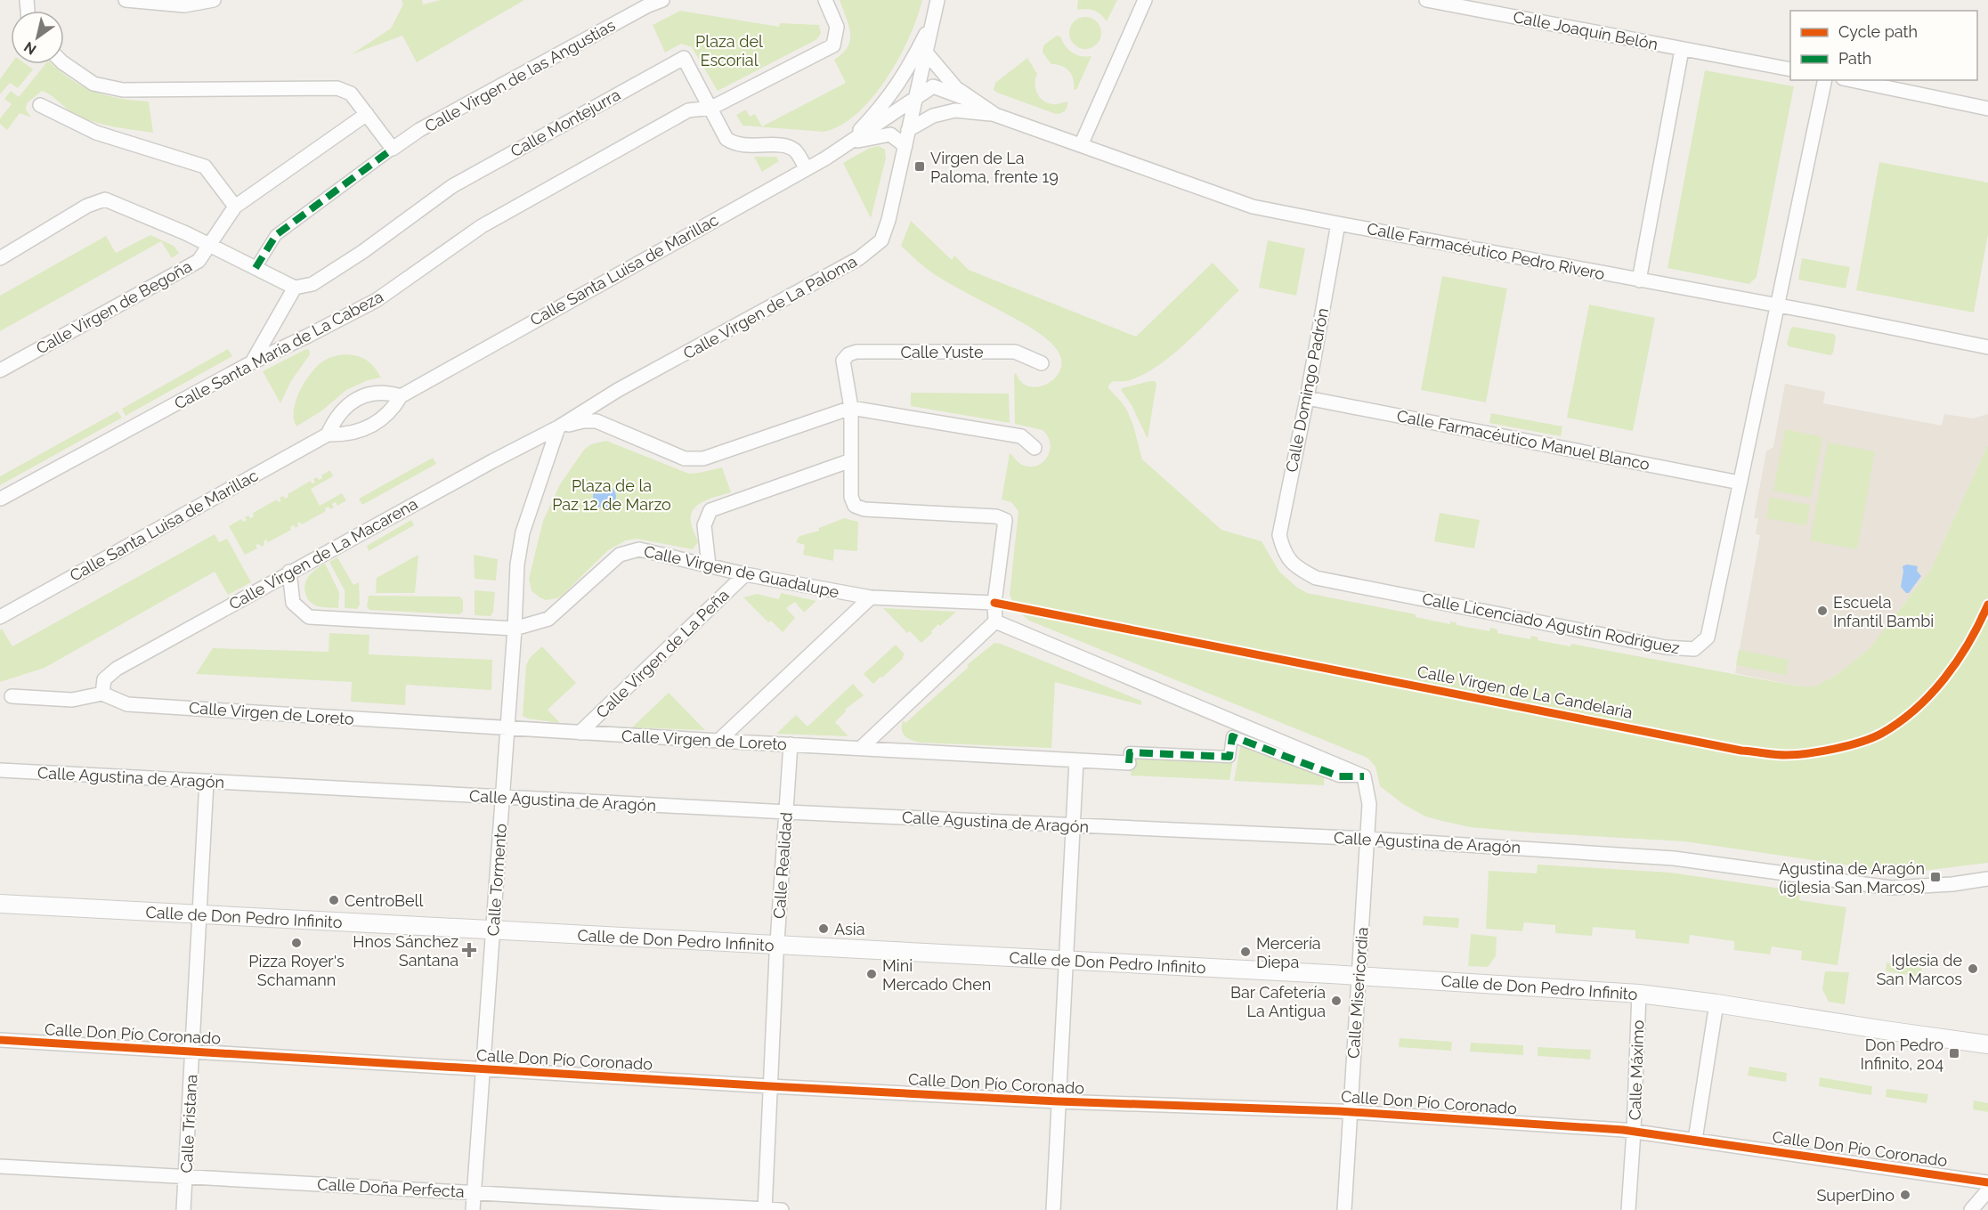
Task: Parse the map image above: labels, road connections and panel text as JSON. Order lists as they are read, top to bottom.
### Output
{
  "streets": {
    "street": [
      "Calle Joaquín Belón",
      "Calle Virgen de las Angustias",
      "Calle Montejurra",
      "Calle Farmacéutico Pedro Rivero",
      "Calle Santa Luisa de Marillac",
      "Calle Virgen de Begoña",
      "Calle Virgen de La Paloma",
      "Calle Santa María de La Cabeza",
      "Calle Yuste",
      "Calle Domingo Padrón",
      "Calle Farmacéutico Manuel Blanco",
      "Calle Virgen de La Macarena",
      "Calle Virgen de Guadalupe",
      "Calle Licenciado Agustín Rodríguez",
      "Calle Virgen de La Peña",
      "Calle Virgen de Loreto",
      "Calle Agustina de Aragón",
      "Calle Realidad",
      "Calle Tormento",
      "Calle de Don Pedro Infinito",
      "Calle Misericordia",
      "Calle Don Pío Coronado",
      "Calle Máximo",
      "Calle Tristana",
      "Calle Doña Perfecta"
    ],
    "cycle path": ["Calle Virgen de La Candelaria"]
  },
  "crossings": [
    ["Calle Montejurra", "Calle Santa Luisa de Marillac"],
    ["Calle Montejurra", "Calle Santa María de La Cabeza"],
    ["Calle Farmacéutico Pedro Rivero", "Calle Santa Luisa de Marillac"],
    ["Calle Farmacéutico Pedro Rivero", "Calle Virgen de La Paloma"],
    ["Calle Farmacéutico Pedro Rivero", "Calle Domingo Padrón"],
    ["Calle Farmacéutico Pedro Rivero", "Calle Licenciado Agustín Rodríguez"],
    ["Calle Santa Luisa de Marillac", "Calle Virgen de La Paloma"],
    ["Calle Virgen de La Paloma", "Calle Virgen de La Macarena"],
    ["Calle Virgen de La Paloma", "Calle Tormento"],
    ["Calle Domingo Padrón", "Calle Farmacéutico Manuel Blanco"],
    ["Calle Domingo Padrón", "Calle Licenciado Agustín Rodríguez"],
    ["Calle Farmacéutico Manuel Blanco", "Calle Licenciado Agustín Rodríguez"],
    ["Calle Virgen de La Macarena", "Calle Virgen de Guadalupe"],
    ["Calle Virgen de La Macarena", "Calle Virgen de Loreto"],
    ["Calle Virgen de La Macarena", "Calle Tormento"],
    ["Calle Virgen de Guadalupe", "Calle Virgen de La Peña"],
    ["Calle Virgen de Guadalupe", "Calle Tormento"],
    ["Calle Virgen de La Peña", "Calle Virgen de Loreto"],
    ["Calle Virgen de Loreto", "Calle Realidad"],
    ["Calle Virgen de Loreto", "Calle Tormento"],
    ["Calle Virgen de Loreto", "Calle Misericordia"],
    ["Calle Agustina de Aragón", "Calle Realidad"],
    ["Calle Agustina de Aragón", "Calle Tormento"],
    ["Calle Agustina de Aragón", "Calle Misericordia"],
    ["Calle Agustina de Aragón", "Calle Tristana"],
    ["Calle Realidad", "Calle de Don Pedro Infinito"],
    ["Calle Realidad", "Calle Don Pío Coronado"],
    ["Calle Realidad", "Calle Doña Perfecta"],
    ["Calle Tormento", "Calle de Don Pedro Infinito"],
    ["Calle Tormento", "Calle Don Pío Coronado"],
    ["Calle Tormento", "Calle Doña Perfecta"],
    ["Calle de Don Pedro Infinito", "Calle Misericordia"],
    ["Calle de Don Pedro Infinito", "Calle Máximo"],
    ["Calle de Don Pedro Infinito", "Calle Tristana"],
    ["Calle Misericordia", "Calle Don Pío Coronado"],
    ["Calle Don Pío Coronado", "Calle Máximo"],
    ["Calle Don Pío Coronado", "Calle Tristana"],
    ["Calle Tristana", "Calle Doña Perfecta"]
  ],
  "parks": ["Plaza del Escorial", "Plaza de la Paz 12 de Marzo"],
  "places": {
    "transit": ["Virgen de La Paloma, frente 19", "Agustina de Aragón (iglesia San Marcos)", "Don Pedro Infinito, 204"],
    "other": [
      "Escuela Infantil Bambi",
      "CentroBell",
      "Asia",
      "Pizza Royer's Schamann",
      "Mercería Diepa",
      "Iglesia de San Marcos",
      "Mini Mercado Chen",
      "Bar Cafetería La Antigua",
      "SuperDino"
    ],
    "health": ["Hnos Sánchez Santana"]
  },
  "legend": ["Cycle path", "Path"],
  "north": "bottom left"
}
